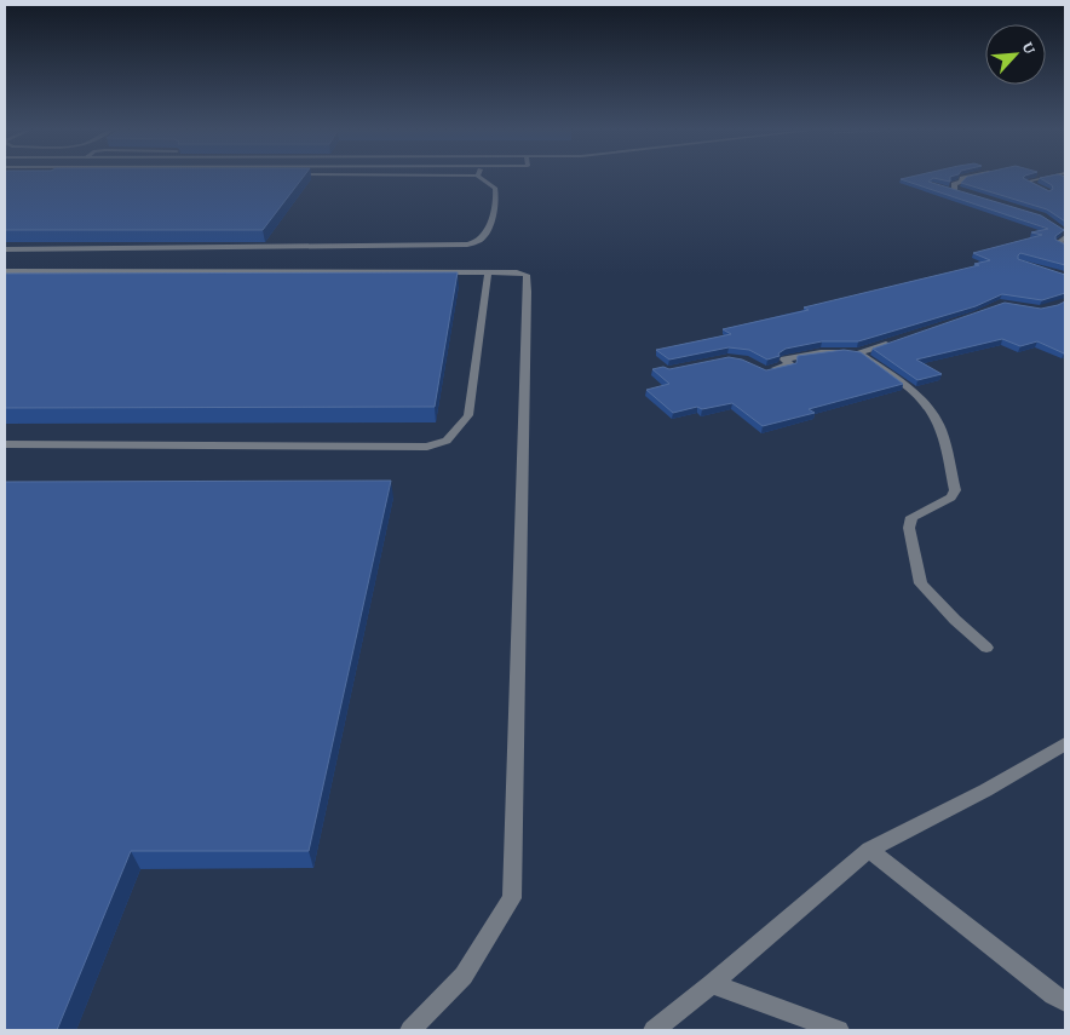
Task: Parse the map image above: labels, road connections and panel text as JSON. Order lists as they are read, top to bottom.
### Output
{
  "north": "top right"
}
